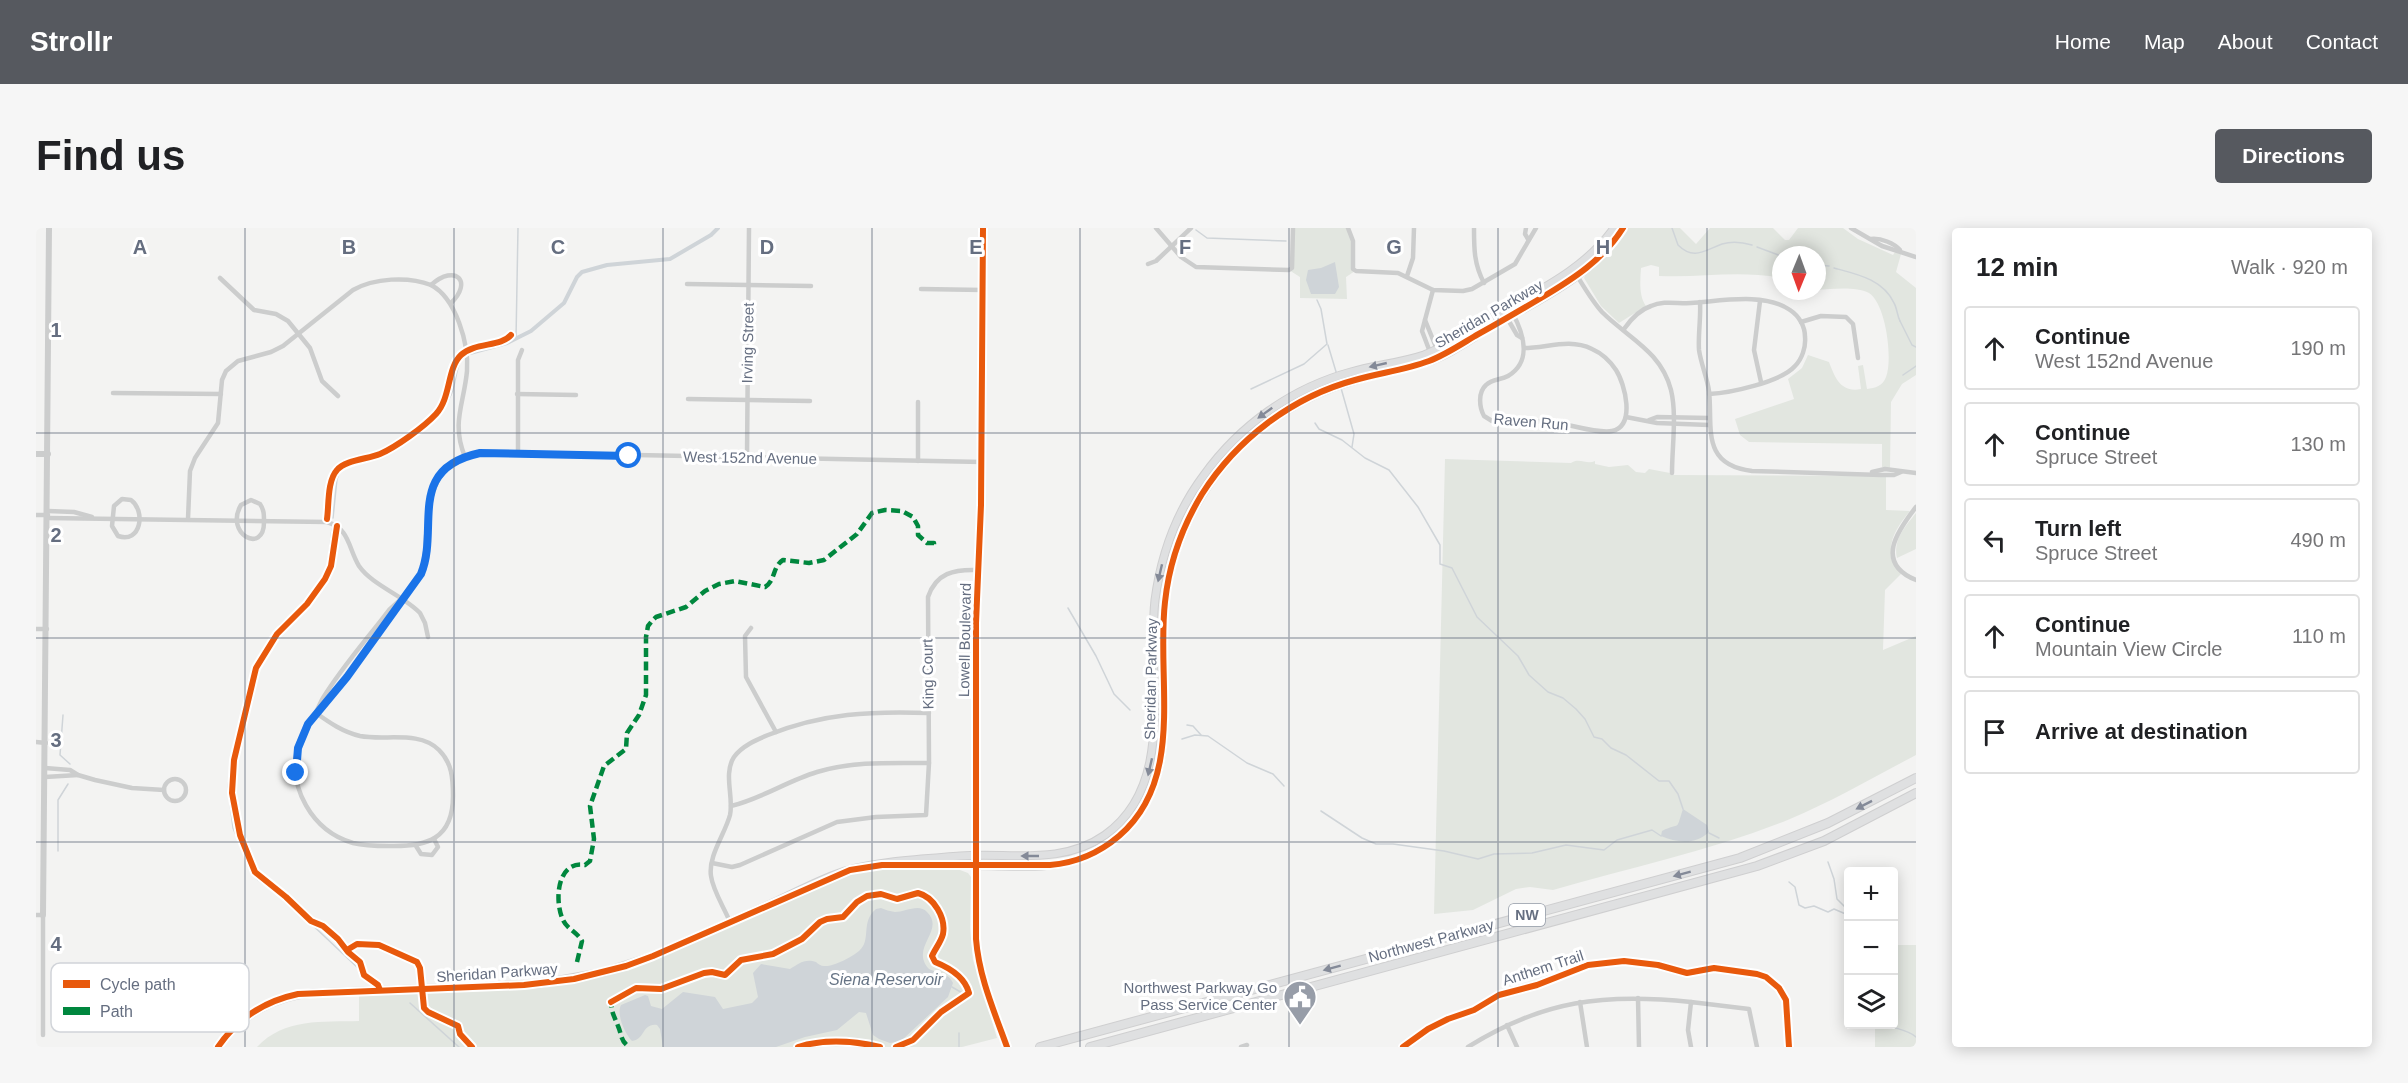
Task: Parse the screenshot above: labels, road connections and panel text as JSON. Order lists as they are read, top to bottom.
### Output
{
  "streets": {
    "highway": ["NW", "Northwest Parkway"],
    "main road": ["Sheridan Parkway", "Lowell Boulevard"],
    "street": [
      "Irving Street",
      "Raven Run",
      "West 152nd Avenue",
      "King Court"
    ],
    "cycle path": ["Anthem Trail"]
  },
  "crossings": [
    ["Sheridan Parkway", "Lowell Boulevard"],
    ["Irving Street", "West 152nd Avenue"],
    ["West 152nd Avenue", "Lowell Boulevard"],
    ["Lowell Boulevard", "King Court"]
  ],
  "water": ["Siena Reservoir"],
  "places": {
    "public building": ["Northwest Parkway Go Pass Service Center"]
  },
  "legend": ["Cycle path", "Path"],
  "north": "bottom",
  "page": {
    "header": "Strollr",
    "nav": [
      "Home",
      "Map",
      "About",
      "Contact"
    ],
    "buttons": "Directions",
    "title": "Find us",
    "heading": ["12 min", "Walk · 920 m"],
    "list": [
      ["Continue", "West 152nd Avenue", "190 m"],
      ["Continue", "Spruce Street", "130 m"],
      ["Turn left", "Spruce Street", "490 m"],
      ["Continue", "Mountain View Circle", "110 m"],
      "Arrive at destination"
    ],
    "map_buttons": ["+", "−"]
  },
  "grid": {
    "columns": [
      "A",
      "B",
      "C",
      "D",
      "E",
      "F",
      "G",
      "H"
    ],
    "rows": [
      "1",
      "2",
      "3",
      "4"
    ]
  }
}
